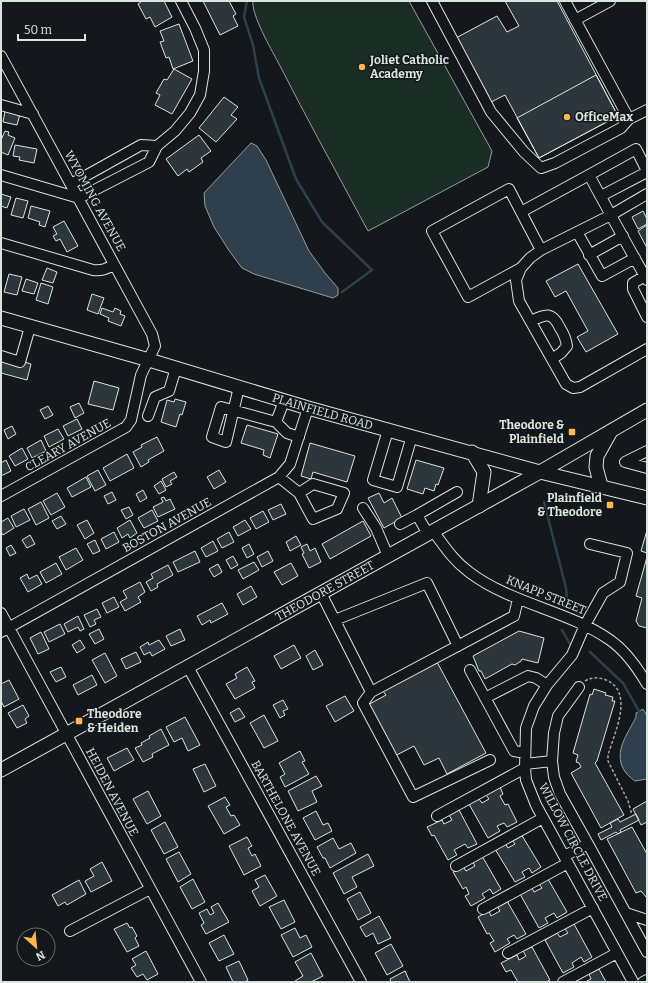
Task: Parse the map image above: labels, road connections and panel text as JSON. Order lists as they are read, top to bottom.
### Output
{
  "streets": {
    "main road": ["PLAINFIELD ROAD", "THEODORE STREET"],
    "street": [
      "WYOMING AVENUE",
      "CLEARY AVENUE",
      "BOSTON AVENUE",
      "KNAPP STREET",
      "HEIDEN AVENUE",
      "BARTHELONE AVENUE",
      "WILLOW CIRCLE DRIVE"
    ]
  },
  "crossings": [
    ["WYOMING AVENUE", "PLAINFIELD ROAD"],
    ["WYOMING AVENUE", "CLEARY AVENUE"],
    ["PLAINFIELD ROAD", "CLEARY AVENUE"],
    ["PLAINFIELD ROAD", "BOSTON AVENUE"],
    ["PLAINFIELD ROAD", "THEODORE STREET"],
    ["BOSTON AVENUE", "HEIDEN AVENUE"],
    ["THEODORE STREET", "KNAPP STREET"],
    ["THEODORE STREET", "HEIDEN AVENUE"],
    ["THEODORE STREET", "BARTHELONE AVENUE"],
    ["KNAPP STREET", "WILLOW CIRCLE DRIVE"]
  ],
  "places": {
    "other": ["Joliet Catholic Academy", "OfficeMax"],
    "transit": ["Theodore & Plainfield", "Plainfield & Theodore", "Theodore & Heiden"]
  },
  "scale_bar": "50 m",
  "north": "bottom right"
}
